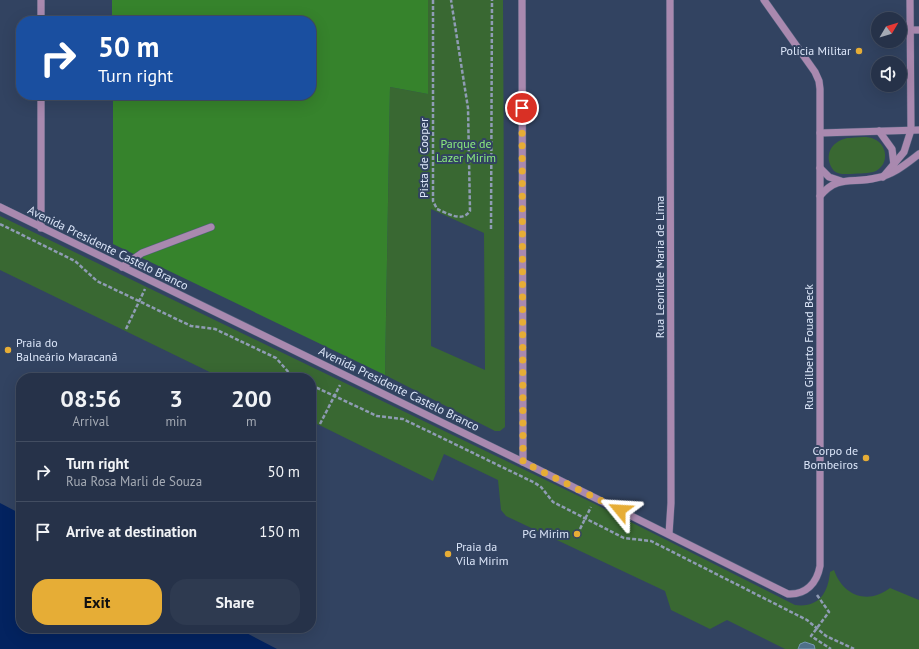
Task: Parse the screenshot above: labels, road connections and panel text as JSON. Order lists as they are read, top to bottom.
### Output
{
  "streets": {
    "street": ["Avenida Presidente Castelo Branco", "Rua Leonilde Maria de Lima", "Rua Gilberto Fouad Beck"],
    "path": ["Pista de Cooper"]
  },
  "crossings": [
    ["Avenida Presidente Castelo Branco", "Rua Leonilde Maria de Lima"],
    ["Avenida Presidente Castelo Branco", "Rua Gilberto Fouad Beck"]
  ],
  "parks": ["Parque de Lazer Mirim"],
  "places": [
    "Polícia Militar",
    "Praia do Balneário Maracanã",
    "Corpo de Bombeiros",
    "PG Mirim",
    "Praia da Vila Mirim"
  ],
  "north": "top right",
  "page": {
    "turn": ["50 m", "Turn right"],
    "eta": [
      "08:56",
      "Arrival",
      "3",
      "min",
      "200",
      "m"
    ],
    "list": [
      {
        "name": "Turn right",
        "note": "Rua Rosa Marli de Souza",
        "value": "50 m"
      },
      {
        "name": "Arrive at destination",
        "value": "150 m"
      }
    ],
    "buttons": ["Exit", "Share"]
  }
}
